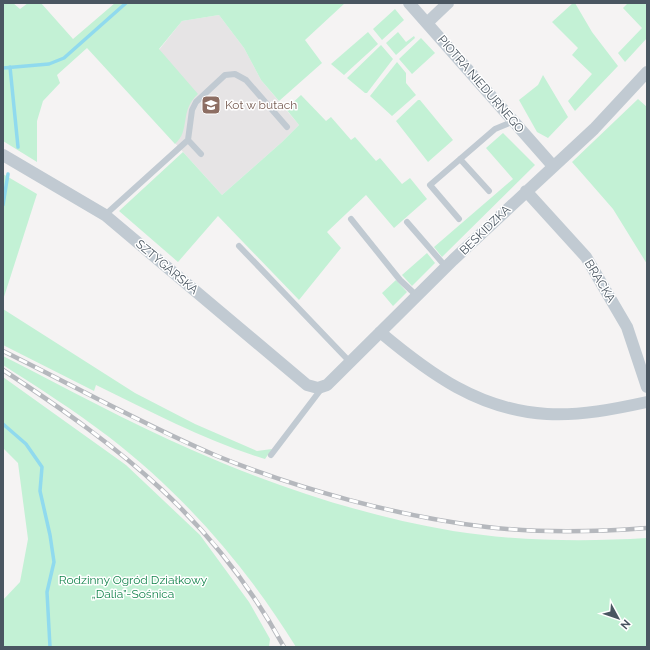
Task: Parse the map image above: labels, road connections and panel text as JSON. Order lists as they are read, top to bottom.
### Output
{
  "streets": {
    "street": [
      "PIOTRA NIEDURNEGO",
      "BESKIDZKA",
      "SZTYGARSKA",
      "BRACKA"
    ]
  },
  "crossings": [
    ["PIOTRA NIEDURNEGO", "BESKIDZKA"],
    ["BESKIDZKA", "SZTYGARSKA"],
    ["BESKIDZKA", "BRACKA"]
  ],
  "parks": ["Rodzinny Ogród Działkowy „Dalia”-Sośnica"],
  "places": {
    "school or university": ["Kot w butach"]
  },
  "north": "bottom right"
}
